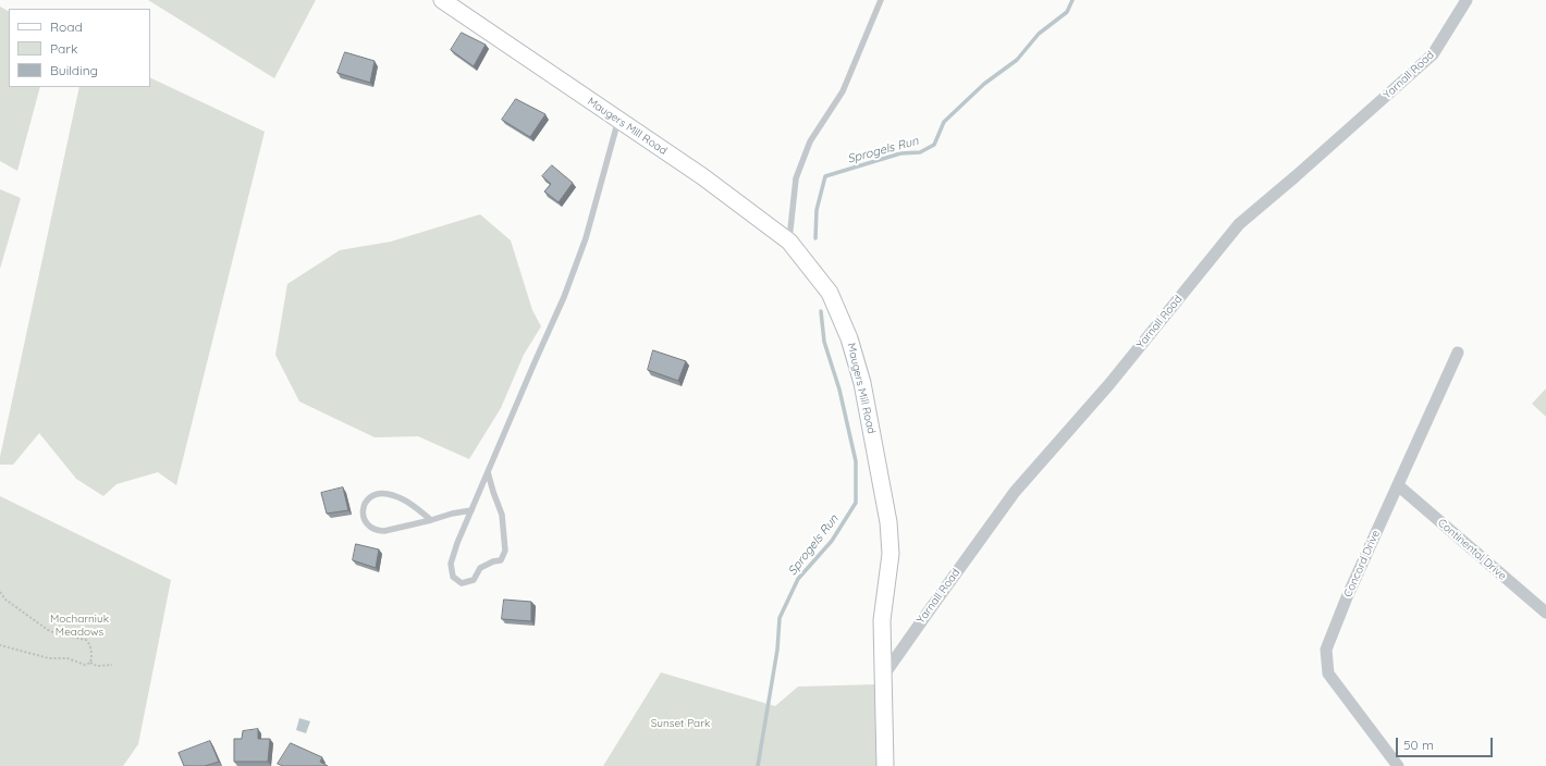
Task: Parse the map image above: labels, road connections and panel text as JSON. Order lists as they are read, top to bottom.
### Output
{
  "streets": {
    "street": [
      "Yarnall Road",
      "Maugers Mill Road",
      "Continental Drive",
      "Concord Drive"
    ]
  },
  "crossings": [
    ["Yarnall Road", "Maugers Mill Road"],
    ["Continental Drive", "Concord Drive"]
  ],
  "water": ["Sprogels Run"],
  "parks": ["Mocharniuk Meadows", "Sunset Park"],
  "legend": ["Road", "Park", "Building"],
  "scale_bar": "50 m"
}
